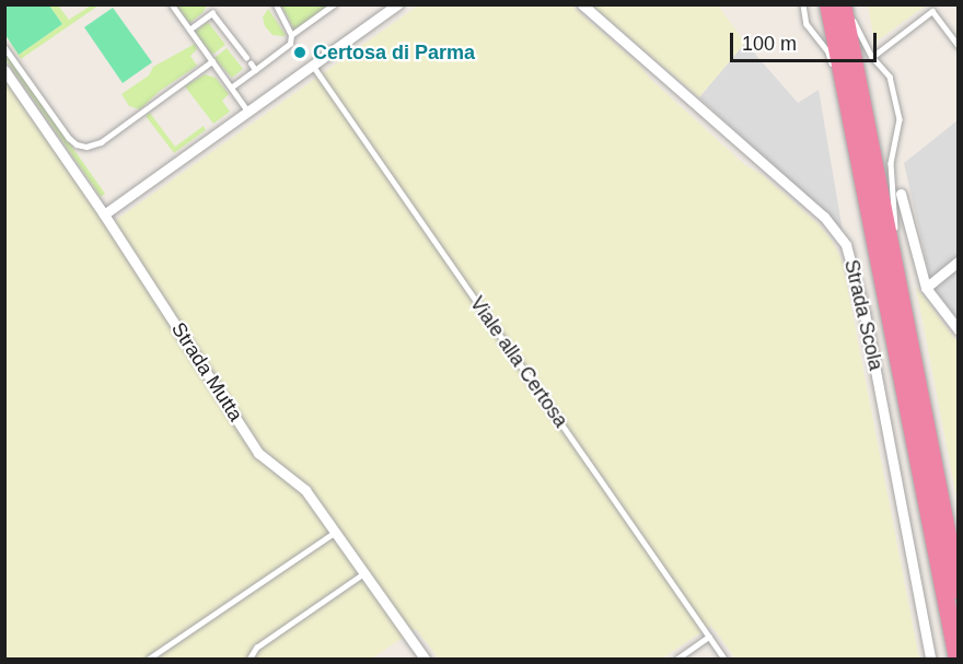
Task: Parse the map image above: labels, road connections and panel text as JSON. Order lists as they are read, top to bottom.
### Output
{
  "streets": {
    "street": ["Strada Scola", "Strada Mutta"],
    "lane": ["Viale alla Certosa"]
  },
  "places": ["Certosa di Parma"],
  "scale_bar": "100 m"
}
